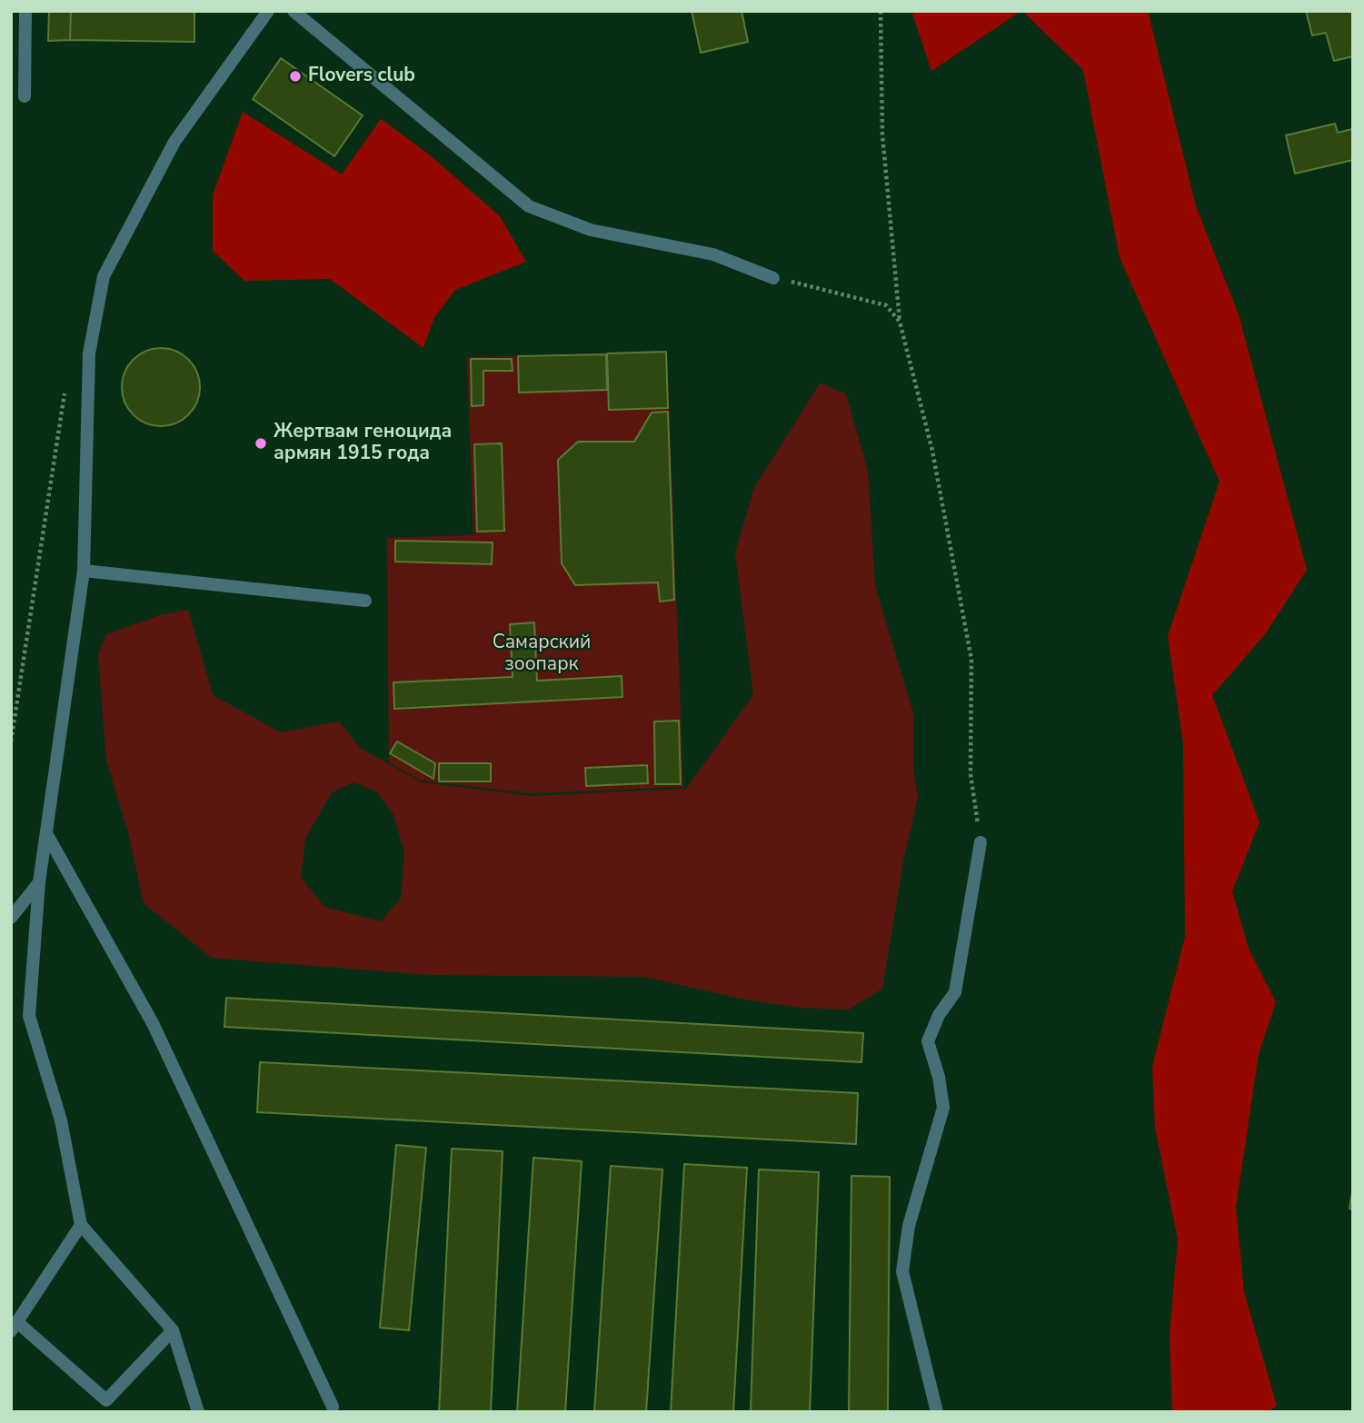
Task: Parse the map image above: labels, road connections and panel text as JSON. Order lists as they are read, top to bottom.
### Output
{
  "parks": ["Самарский зоопарк"],
  "places": ["Flovers club", "Жертвам геноцида армян 1915 года"]
}
